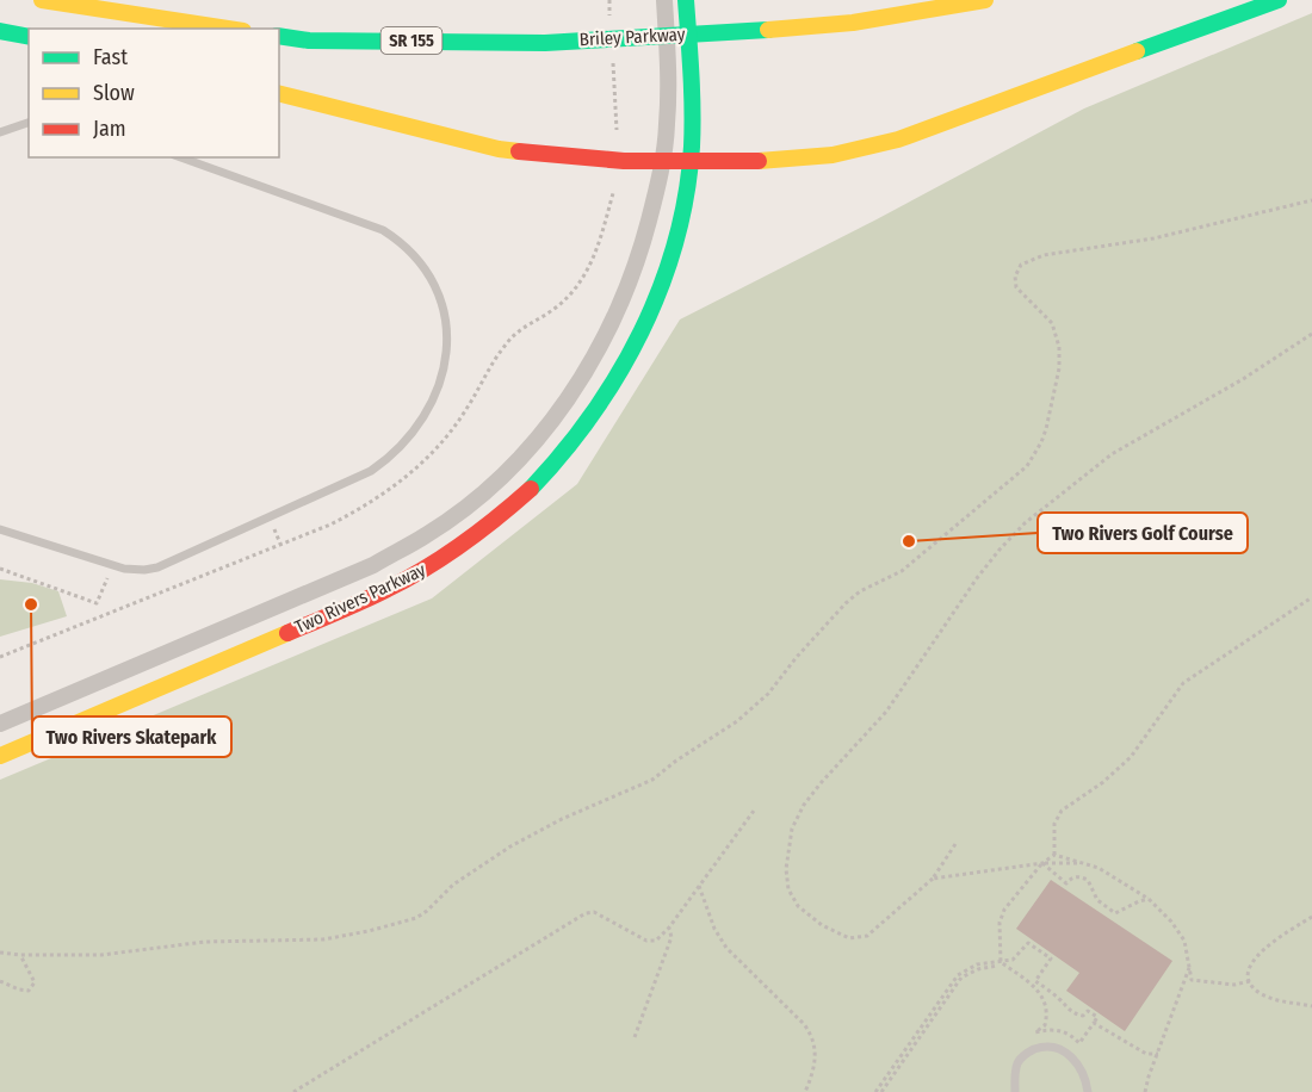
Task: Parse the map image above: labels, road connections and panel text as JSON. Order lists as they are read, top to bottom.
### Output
{
  "streets": {
    "main road": ["Briley Parkway", "SR 155", "Two Rivers Parkway"]
  },
  "places": ["Two Rivers Golf Course", "Two Rivers Skatepark"],
  "legend": ["Fast", "Slow", "Jam"]
}
